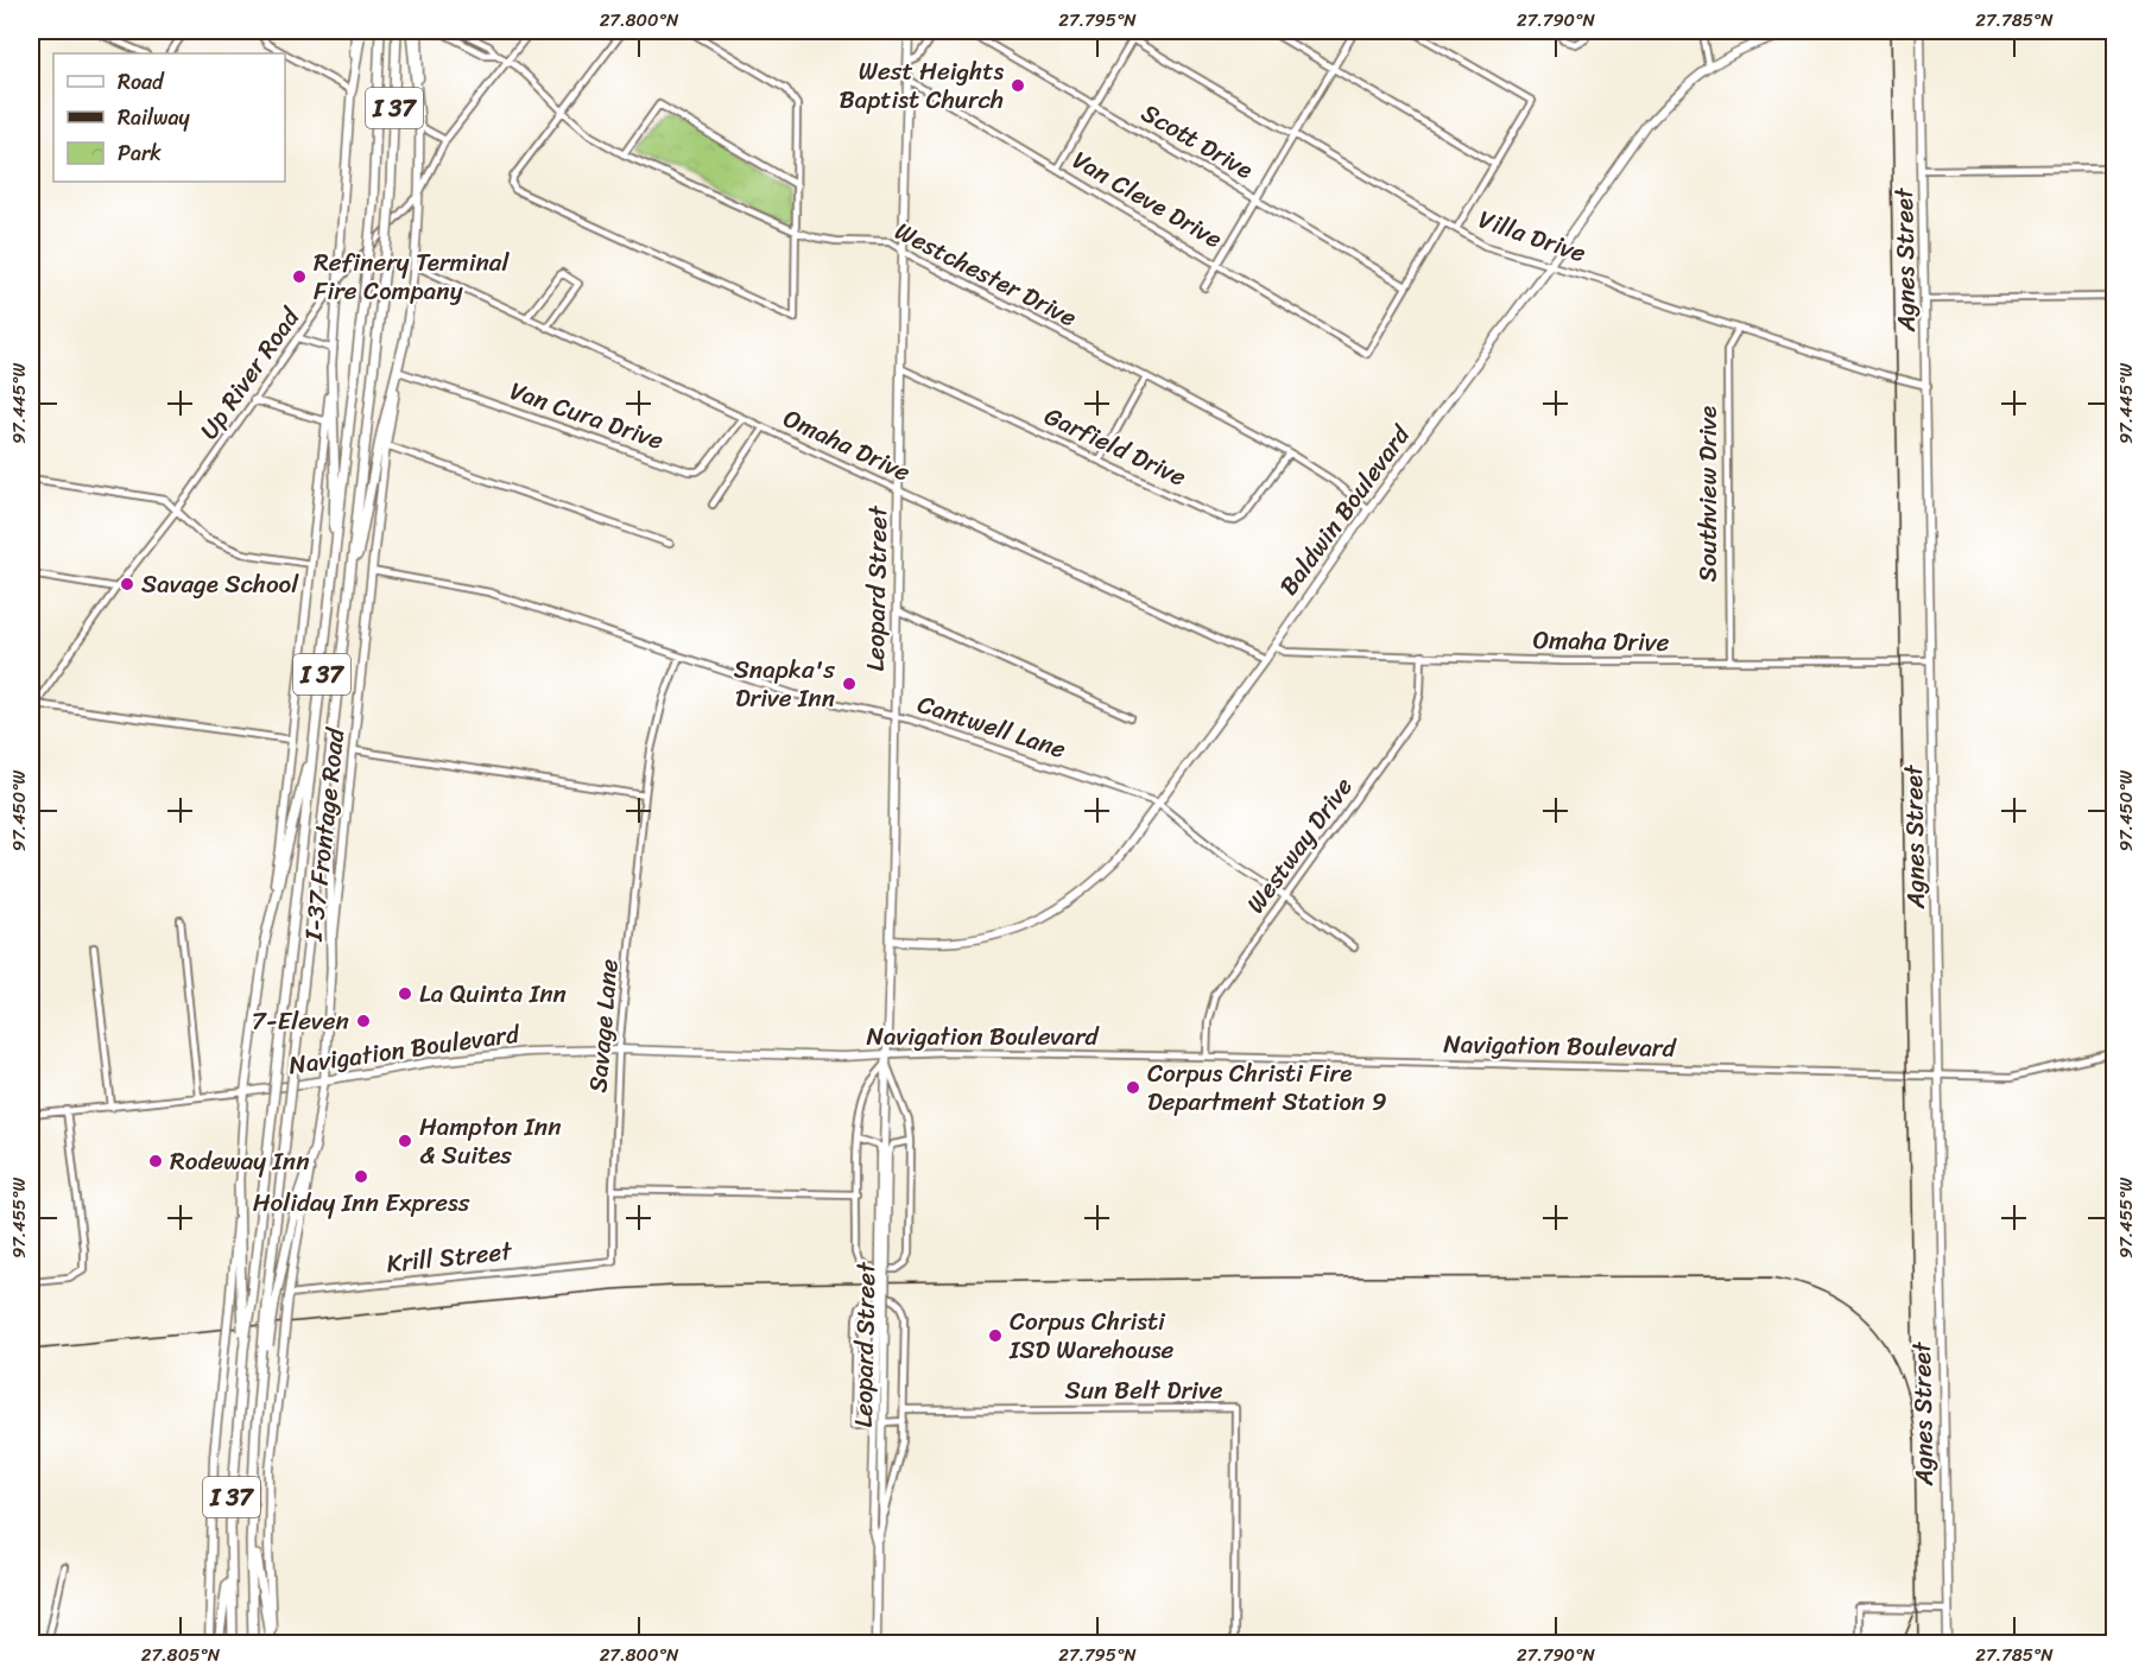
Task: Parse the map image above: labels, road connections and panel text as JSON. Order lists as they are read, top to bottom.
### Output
{
  "streets": {
    "highway": ["I 37"],
    "main road": [
      "Agnes Street",
      "Baldwin Boulevard",
      "Leopard Street",
      "I-37 Frontage Road",
      "Navigation Boulevard"
    ],
    "street": [
      "Scott Drive",
      "Van Cleve Drive",
      "Villa Drive",
      "Westchester Drive",
      "Up River Road",
      "Van Cura Drive",
      "Omaha Drive",
      "Garfield Drive",
      "Southview Drive",
      "Cantwell Lane",
      "Westway Drive",
      "Savage Lane",
      "Krill Street",
      "Sun Belt Drive"
    ]
  },
  "crossings": [
    ["Scott Drive", "Van Cleve Drive"],
    ["Van Cleve Drive", "Leopard Street"],
    ["Villa Drive", "Agnes Street"],
    ["Villa Drive", "Southview Drive"],
    ["Villa Drive", "Baldwin Boulevard"],
    ["Agnes Street", "Omaha Drive"],
    ["Agnes Street", "Navigation Boulevard"],
    ["Westchester Drive", "Up River Road"],
    ["Westchester Drive", "Garfield Drive"],
    ["Westchester Drive", "Baldwin Boulevard"],
    ["Westchester Drive", "Leopard Street"],
    ["Up River Road", "I-37 Frontage Road"],
    ["Van Cura Drive", "Omaha Drive"],
    ["Van Cura Drive", "I-37 Frontage Road"],
    ["Omaha Drive", "Southview Drive"],
    ["Omaha Drive", "Baldwin Boulevard"],
    ["Omaha Drive", "Leopard Street"],
    ["Omaha Drive", "I-37 Frontage Road"],
    ["Omaha Drive", "Westway Drive"],
    ["Garfield Drive", "Leopard Street"],
    ["Baldwin Boulevard", "Leopard Street"],
    ["Baldwin Boulevard", "Cantwell Lane"],
    ["Leopard Street", "Cantwell Lane"],
    ["Leopard Street", "Navigation Boulevard"],
    ["Cantwell Lane", "I-37 Frontage Road"],
    ["Cantwell Lane", "Westway Drive"],
    ["Cantwell Lane", "Savage Lane"],
    ["I-37 Frontage Road", "Navigation Boulevard"],
    ["I-37 Frontage Road", "Krill Street"],
    ["Westway Drive", "Navigation Boulevard"],
    ["Savage Lane", "Navigation Boulevard"],
    ["Savage Lane", "Krill Street"]
  ],
  "places": [
    "West Heights Baptist Church",
    "Refinery Terminal Fire Company",
    "Savage School",
    "Snapka's Drive Inn",
    "La Quinta Inn",
    "7-Eleven",
    "Corpus Christi Fire Department Station 9",
    "Hampton Inn & Suites",
    "Rodeway Inn",
    "Holiday Inn Express",
    "Corpus Christi ISD Warehouse"
  ],
  "legend": ["Road", "Railway", "Park"],
  "coordinates": [
    "27.800°N",
    "27.795°N",
    "27.790°N",
    "27.785°N",
    "97.445°W",
    "97.450°W",
    "97.455°W",
    "27.805°N"
  ]
}
